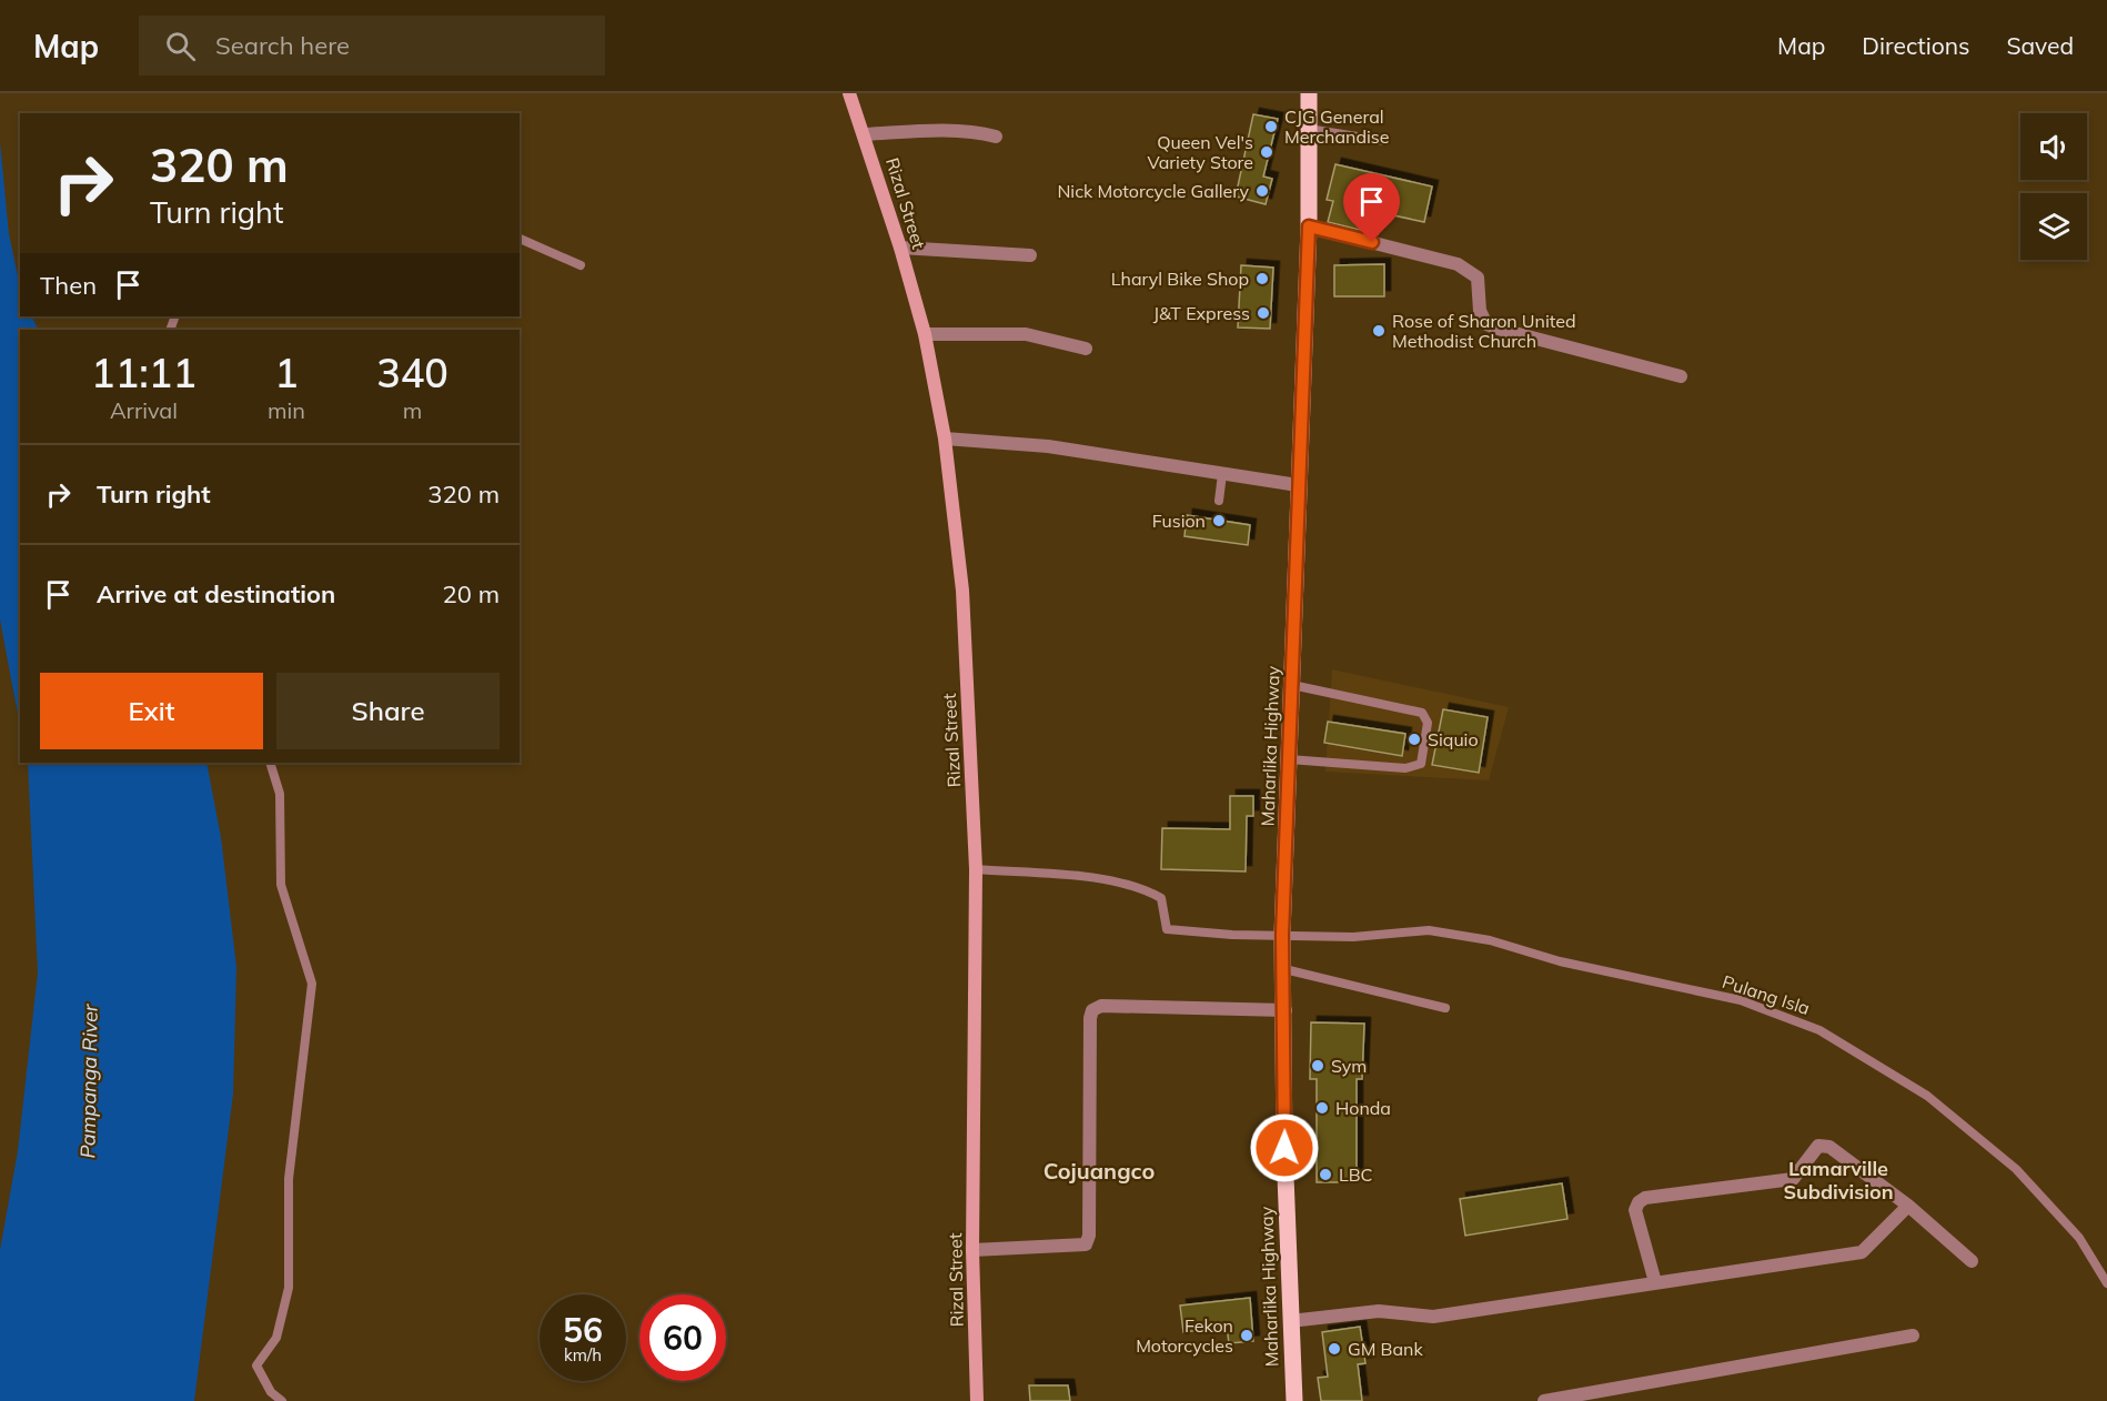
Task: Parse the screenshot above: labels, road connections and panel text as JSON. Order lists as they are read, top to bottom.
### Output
{
  "streets": {
    "main road": ["Maharlika Highway"],
    "street": ["Rizal Street"],
    "lane": ["Pulang Isla"]
  },
  "crossings": [
    ["Rizal Street", "Pulang Isla"],
    ["Maharlika Highway", "Pulang Isla"]
  ],
  "districts": ["Lamarville Subdivision", "Cojuangco"],
  "water": ["Pampanga River"],
  "places": [
    "CJG General Merchandise",
    "Queen Vel's Variety Store",
    "Nick Motorcycle Gallery",
    "Lharyl Bike Shop",
    "J&T Express",
    "Rose of Sharon United Methodist Church",
    "Fusion",
    "Siquio",
    "Sym",
    "Honda",
    "LBC",
    "Fekon Motorcycles",
    "GM Bank"
  ],
  "page": {
    "header": "Map",
    "search": "Search here",
    "nav": ["Map", "Directions", "Saved"],
    "turn": ["320 m", "Turn right"],
    "then": "Then",
    "eta": [
      "11:11",
      "Arrival",
      "1",
      "min",
      "340",
      "m"
    ],
    "list": [
      {
        "name": "Turn right",
        "value": "320 m"
      },
      {
        "name": "Arrive at destination",
        "value": "20 m"
      }
    ],
    "buttons": ["Exit", "Share"],
    "speed": "56 km/h",
    "limit": "60"
  }
}
